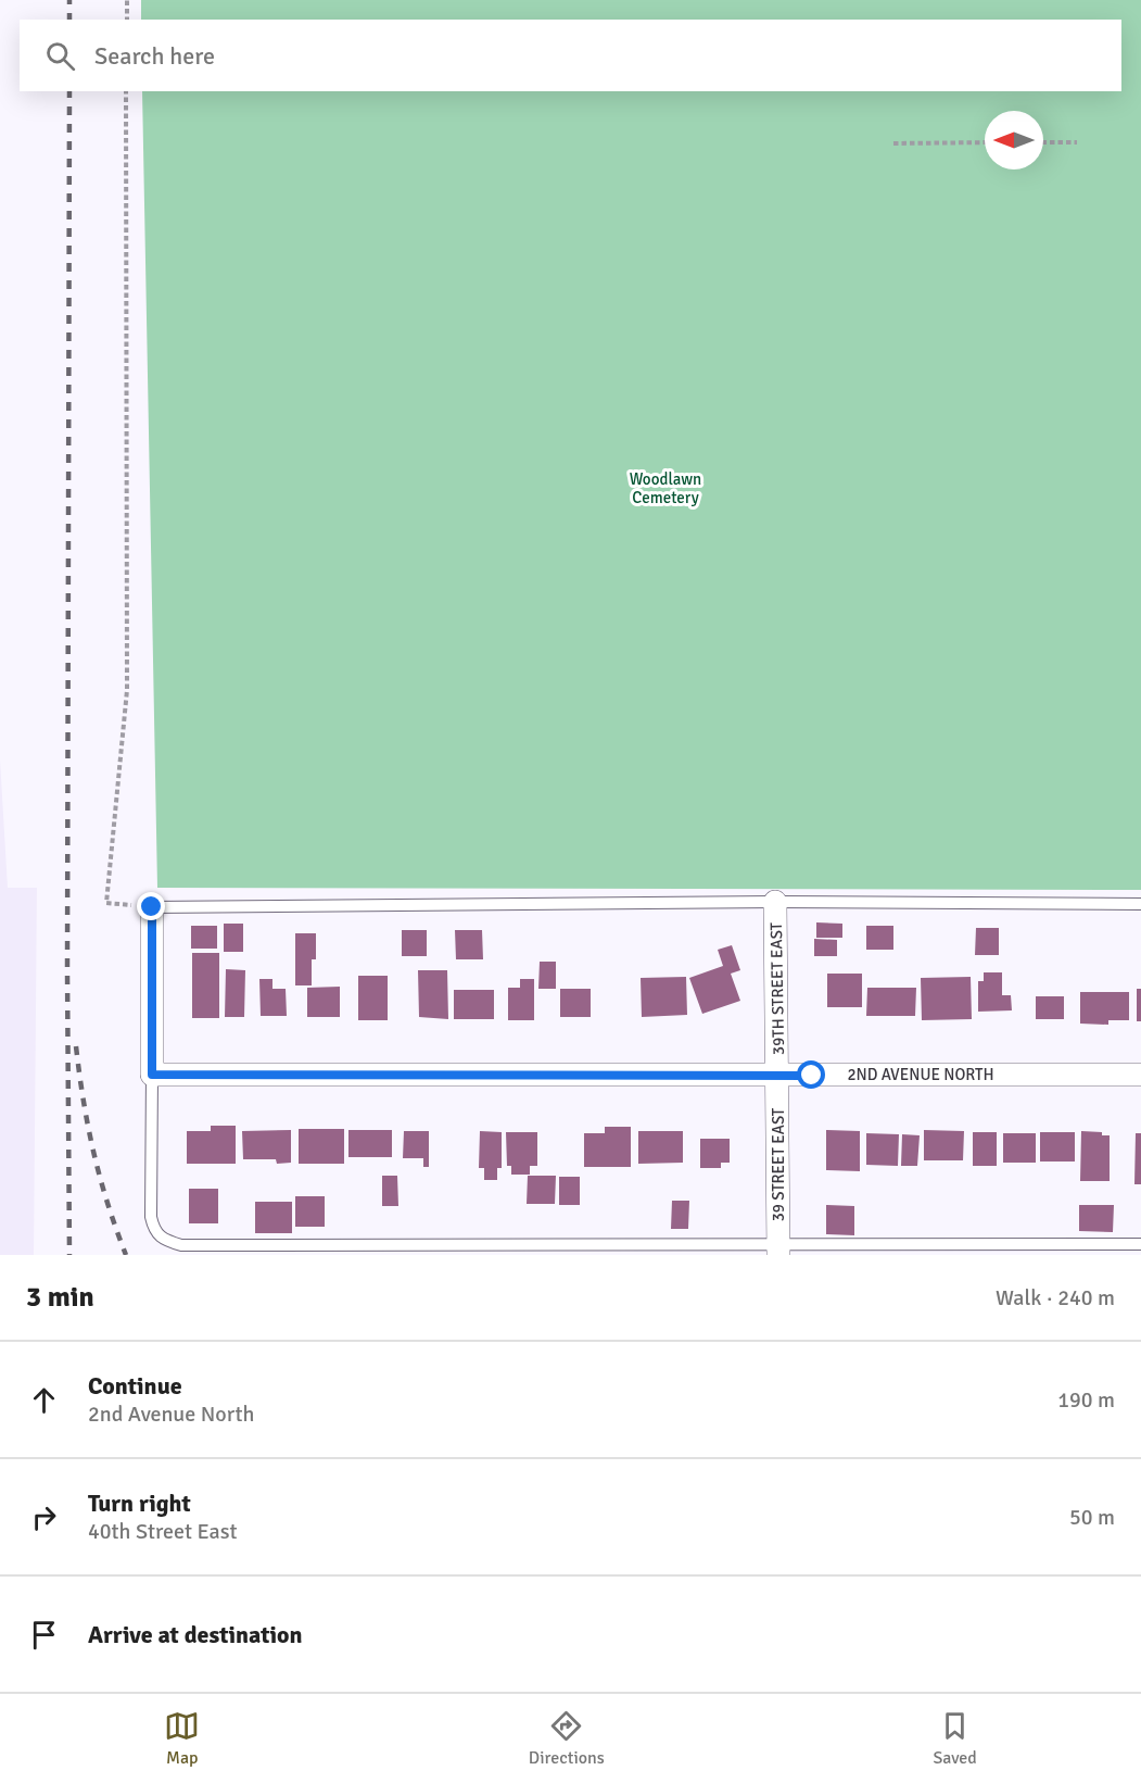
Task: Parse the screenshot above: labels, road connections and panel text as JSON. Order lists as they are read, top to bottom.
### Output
{
  "streets": {
    "street": ["39TH STREET EAST", "2ND AVENUE NORTH", "39 STREET EAST"]
  },
  "crossings": [
    ["39TH STREET EAST", "2ND AVENUE NORTH"],
    ["39TH STREET EAST", "39 STREET EAST"],
    ["2ND AVENUE NORTH", "39 STREET EAST"]
  ],
  "parks": ["Woodlawn Cemetery"],
  "north": "left",
  "page": {
    "search": "Search here",
    "heading": ["3 min", "Walk · 240 m"],
    "list": [
      ["Continue", "2nd Avenue North", "190 m"],
      ["Turn right", "40th Street East", "50 m"],
      "Arrive at destination"
    ],
    "nav": ["Map", "Directions", "Saved"]
  }
}
